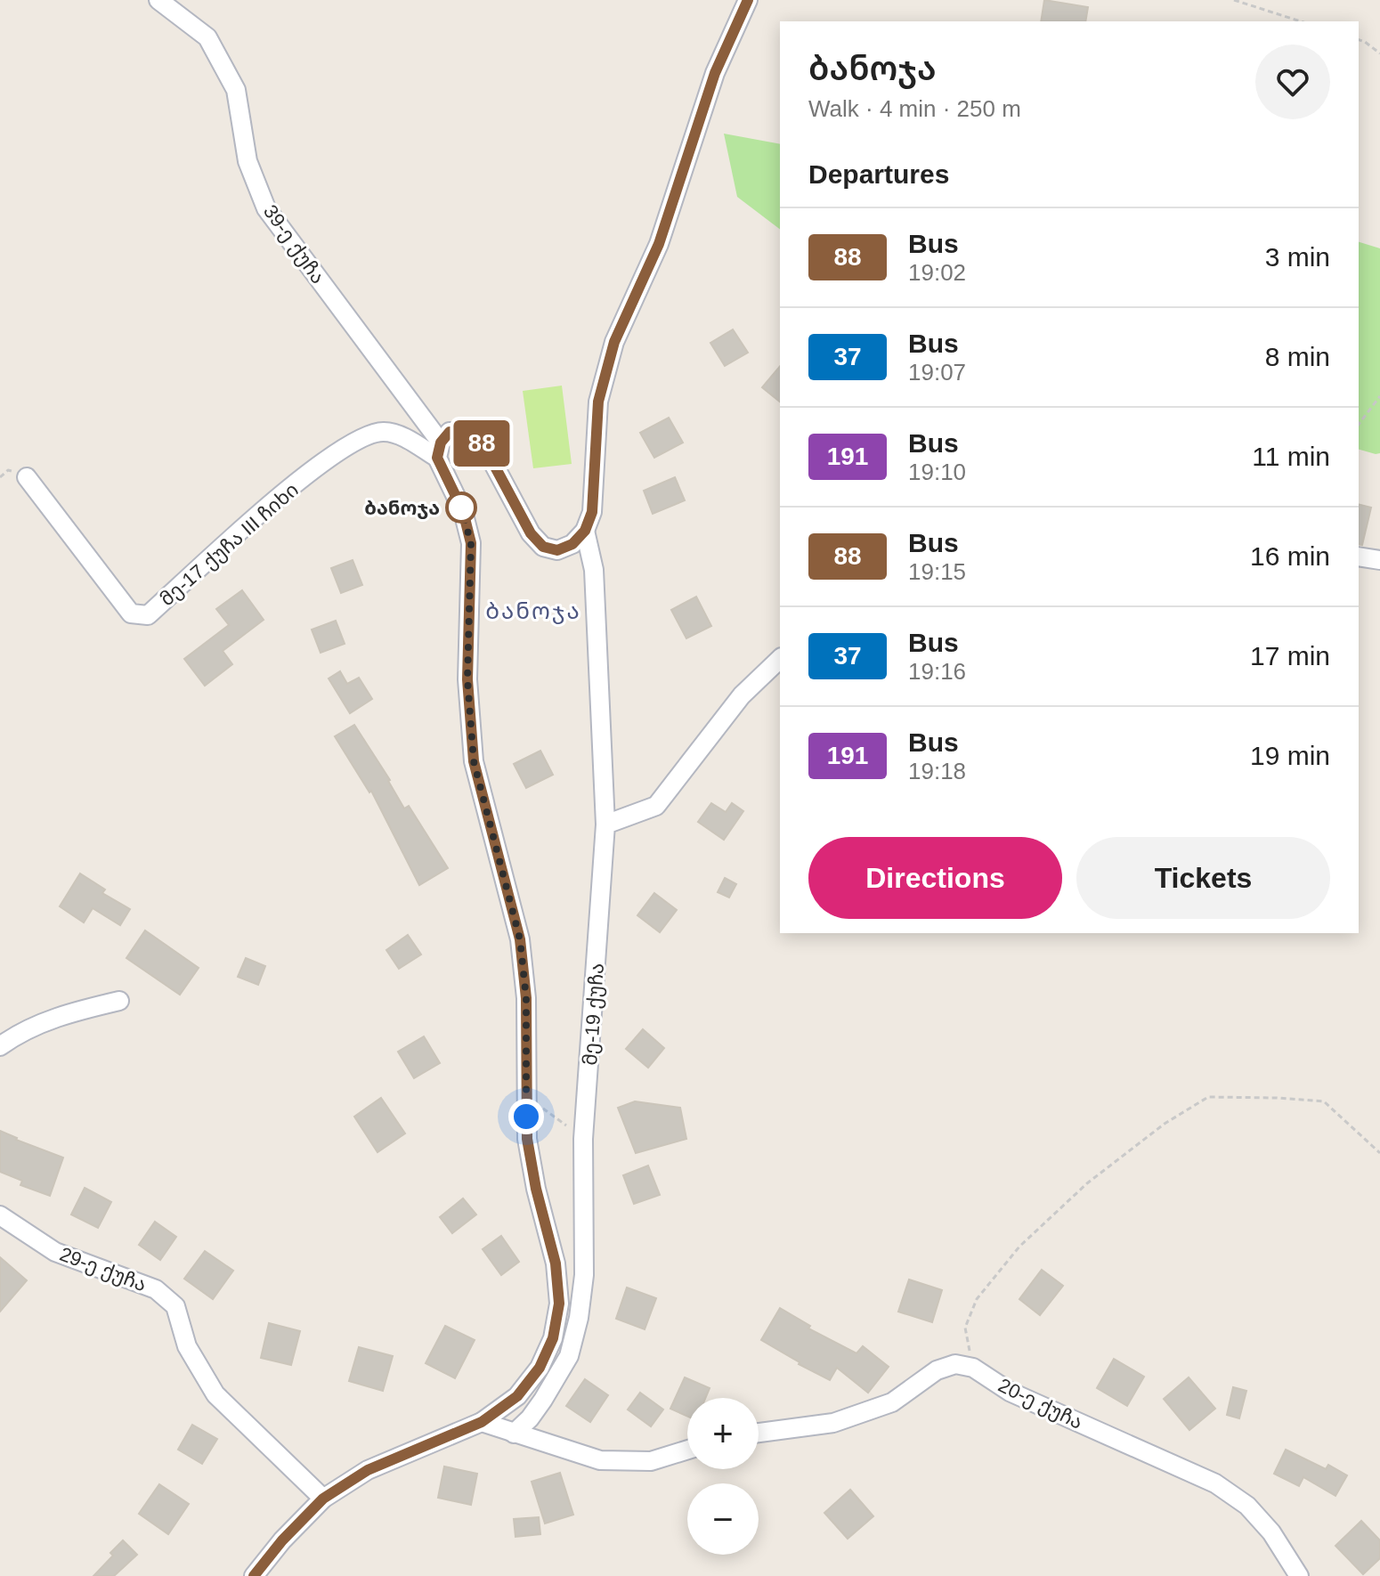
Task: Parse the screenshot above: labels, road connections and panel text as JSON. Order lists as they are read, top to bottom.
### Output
{
  "streets": {
    "street": [
      "39-ე ქუჩა",
      "მე-17 ქუჩა III ჩიხი",
      "მე-19 ქუჩა",
      "29-ე ქუჩა",
      "20-ე ქუჩა"
    ]
  },
  "crossings": [
    ["39-ე ქუჩა", "მე-17 ქუჩა III ჩიხი"],
    ["39-ე ქუჩა", "29-ე ქუჩა"]
  ],
  "districts": ["ბანოჯა"],
  "places": ["ბანოჯა"],
  "lines": ["bus line 88"],
  "page": {
    "on_map": "88",
    "heading": [
      ["ბანოჯა", "Walk · 4 min · 250 m"],
      "Departures"
    ],
    "list": [
      {
        "mark": "88",
        "name": "Bus",
        "note": "19:02",
        "value": "3 min"
      },
      {
        "mark": "37",
        "name": "Bus",
        "note": "19:07",
        "value": "8 min"
      },
      {
        "mark": "191",
        "name": "Bus",
        "note": "19:10",
        "value": "11 min"
      },
      {
        "mark": "88",
        "name": "Bus",
        "note": "19:15",
        "value": "16 min"
      },
      {
        "mark": "37",
        "name": "Bus",
        "note": "19:16",
        "value": "17 min"
      },
      {
        "mark": "191",
        "name": "Bus",
        "note": "19:18",
        "value": "19 min"
      }
    ],
    "buttons": ["Directions", "Tickets"],
    "map_buttons": ["+", "−"]
  }
}
